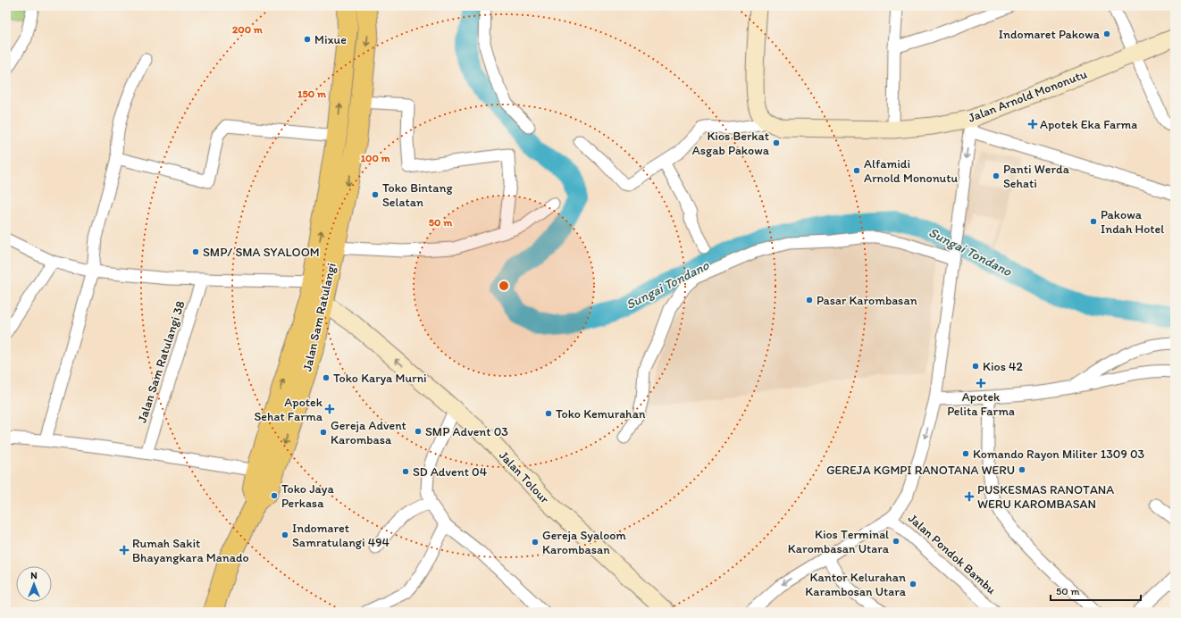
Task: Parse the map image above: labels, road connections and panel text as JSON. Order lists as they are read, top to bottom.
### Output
{
  "streets": {
    "highway": ["Jalan Sam Ratulangi"],
    "street": [
      "Jalan Arnold Mononutu",
      "Jalan Sam Ratulangi 38",
      "Jalan Tolour",
      "Jalan Pondok Bambu"
    ]
  },
  "crossings": [
    ["Jalan Sam Ratulangi", "Jalan Tolour"]
  ],
  "one_way": ["Jalan Tolour"],
  "water": ["Sungai Tondano"],
  "places": {
    "other": [
      "Indomaret Pakowa",
      "Mixue",
      "Kios Berkat Asgab Pakowa",
      "Alfamidi Arnold Mononutu",
      "Panti Werda Sehati",
      "Toko Bintang Selatan",
      "Pakowa Indah Hotel",
      "SMP/ SMA SYALOOM",
      "Pasar Karombasan",
      "Kios 42",
      "Toko Karya Murni",
      "Toko Kemurahan",
      "SMP Advent 03",
      "Gereja Advent Karombasa",
      "Komando Rayon Militer 1309 03",
      "GEREJA KGMPI RANOTANA WERU",
      "SD Advent 04",
      "Toko Jaya Perkasa",
      "Indomaret Samratulangi 494",
      "Kios Terminal Karombasan Utara",
      "Gereja Syaloom Karombasan",
      "Kantor Kelurahan Karambosan Utara"
    ],
    "health": [
      "Apotek Eka Farma",
      "Apotek Pelita Farma",
      "Apotek Sehat Farma",
      "PUSKESMAS RANOTANA WERU KAROMBASAN",
      "Rumah Sakit Bhayangkara Manado"
    ]
  },
  "scale_bar": "50 m",
  "north": "top",
  "rings": [
    "200 m",
    "150 m",
    "100 m",
    "50 m"
  ]
}
